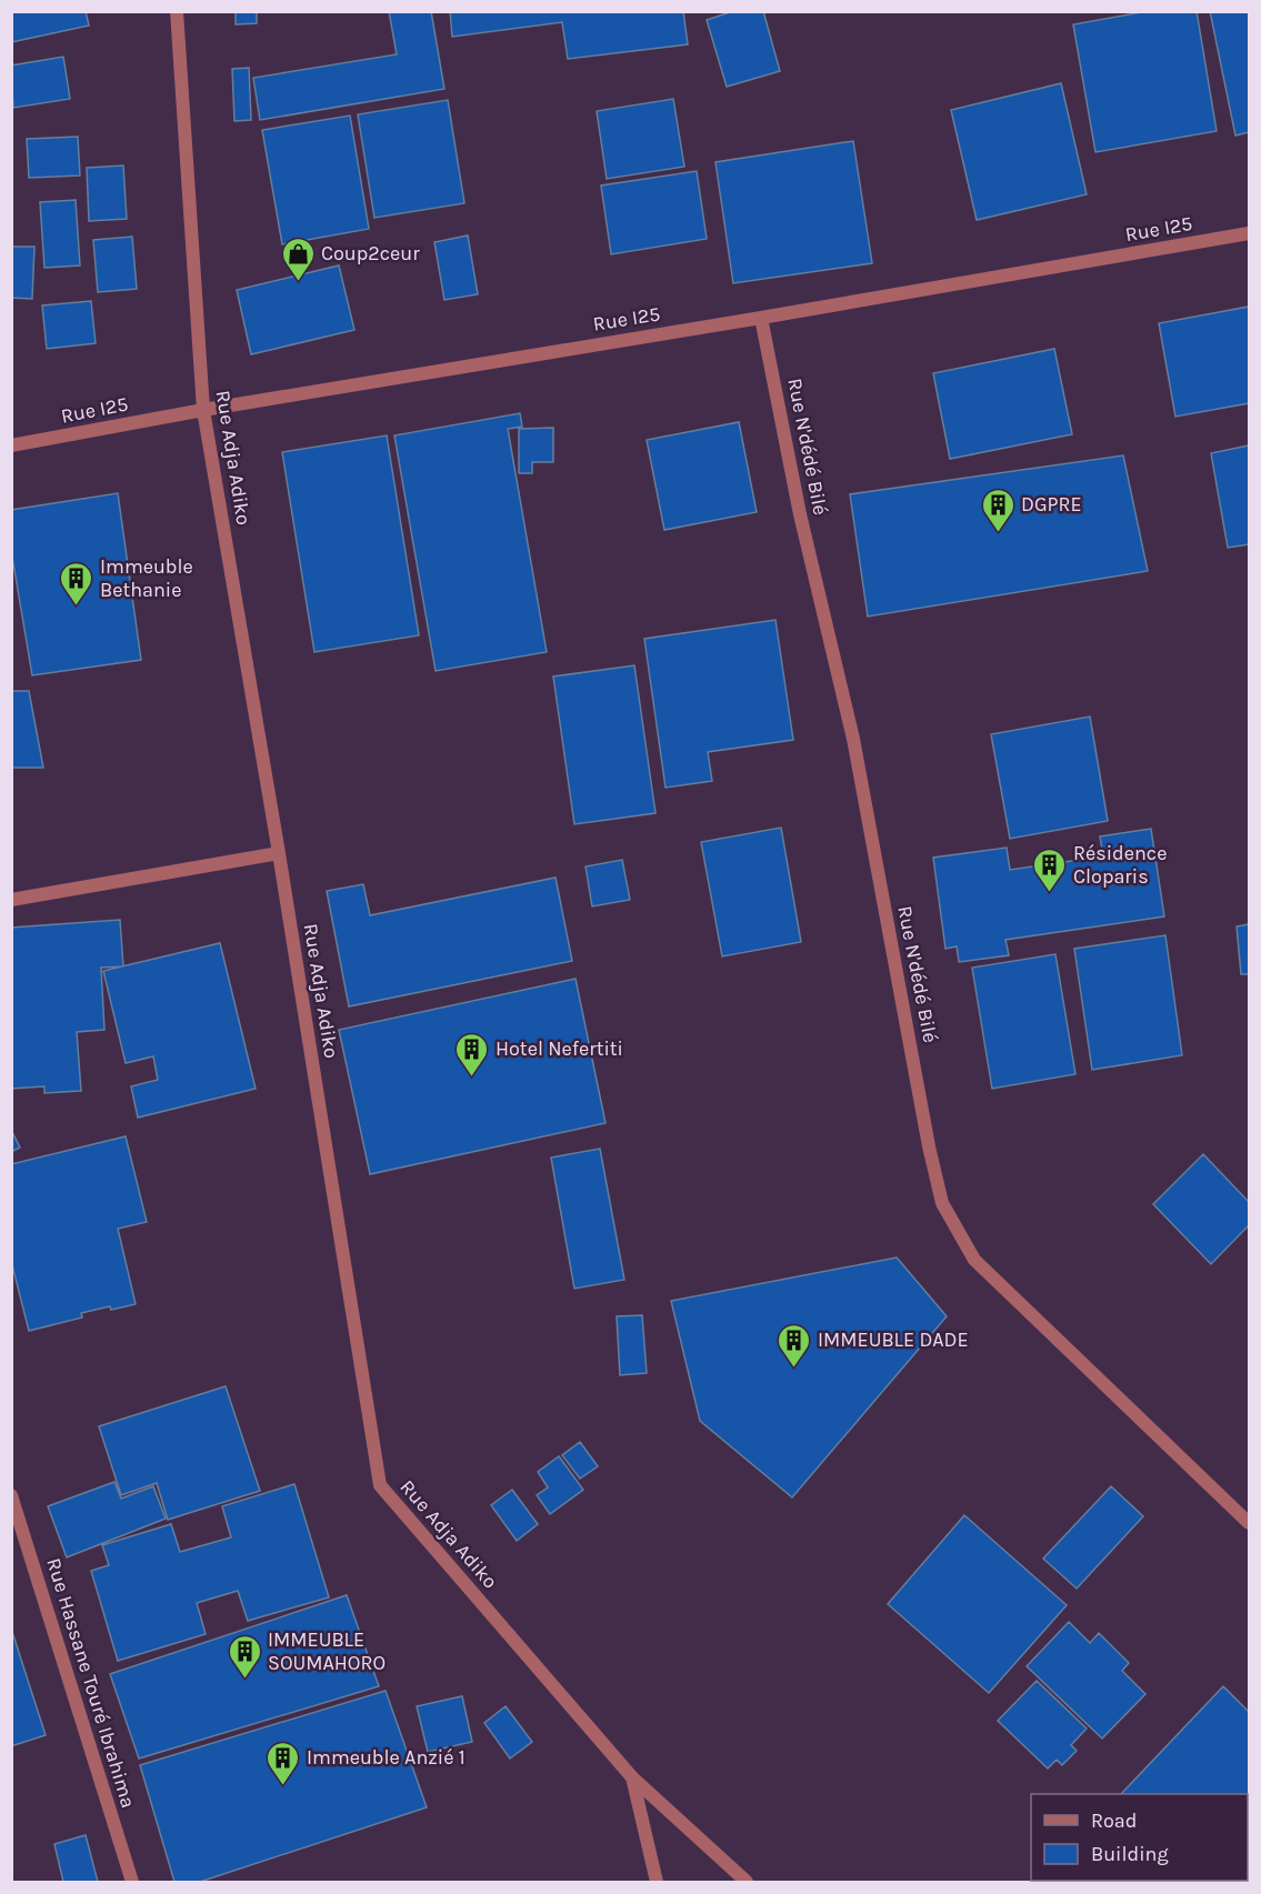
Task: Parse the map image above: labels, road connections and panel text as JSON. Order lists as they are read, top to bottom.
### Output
{
  "streets": {
    "street": [
      "Rue I25",
      "Rue N'dédé Bilé",
      "Rue Adja Adiko",
      "Rue Hassane Touré Ibrahima"
    ]
  },
  "crossings": [
    ["Rue I25", "Rue N'dédé Bilé"],
    ["Rue I25", "Rue Adja Adiko"]
  ],
  "places": {
    "shop": ["Coup2ceur"],
    "building": [
      "DGPRE",
      "Immeuble Bethanie",
      "Résidence Cloparis",
      "Hotel Nefertiti",
      "IMMEUBLE DADE",
      "IMMEUBLE SOUMAHORO",
      "Immeuble Anzié 1"
    ]
  },
  "legend": ["Road", "Building"]
}
